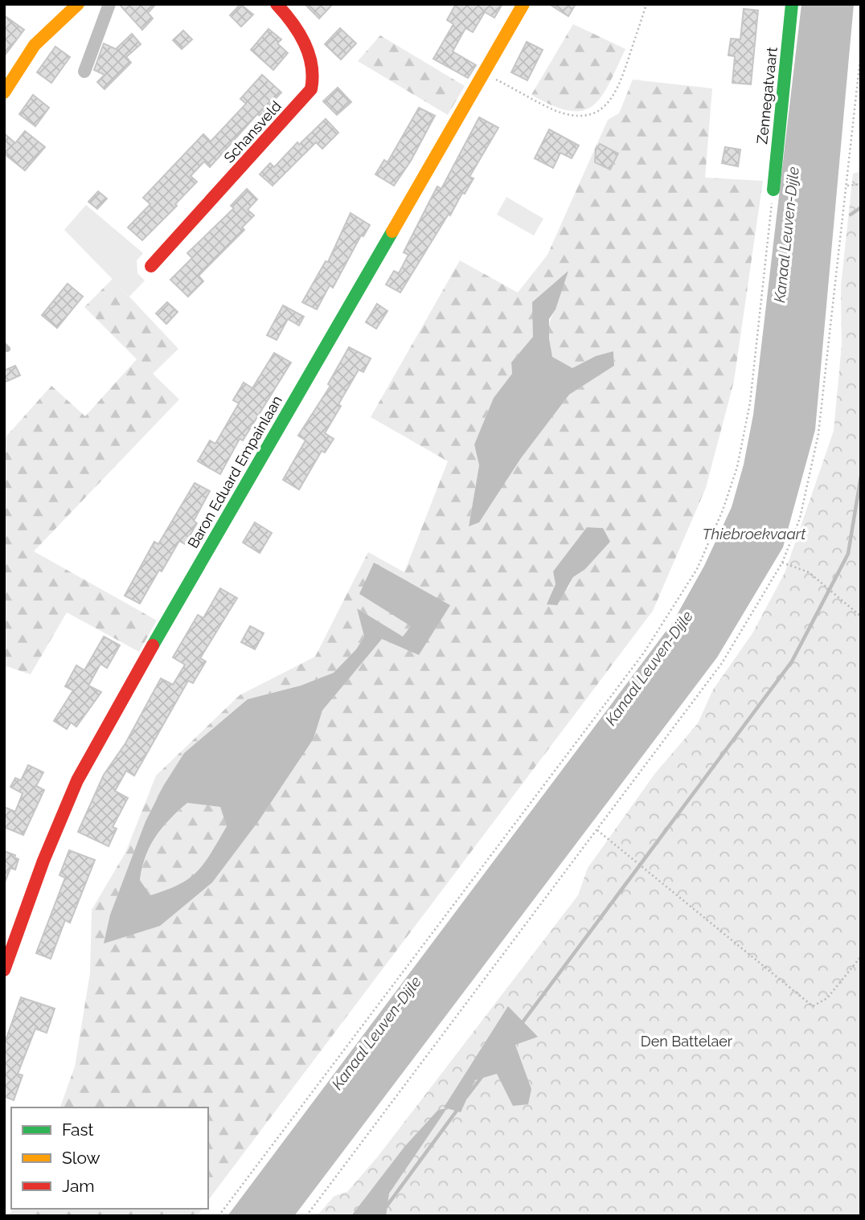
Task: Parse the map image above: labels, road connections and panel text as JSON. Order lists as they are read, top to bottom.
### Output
{
  "streets": {
    "street": ["Zennegatvaart", "Schansveld", "Baron Eduard Empainlaan"]
  },
  "water": ["Kanaal Leuven-Dijle", "Thiebroekvaart"],
  "parks": ["Den Battelaer"],
  "legend": ["Fast", "Slow", "Jam"]
}
